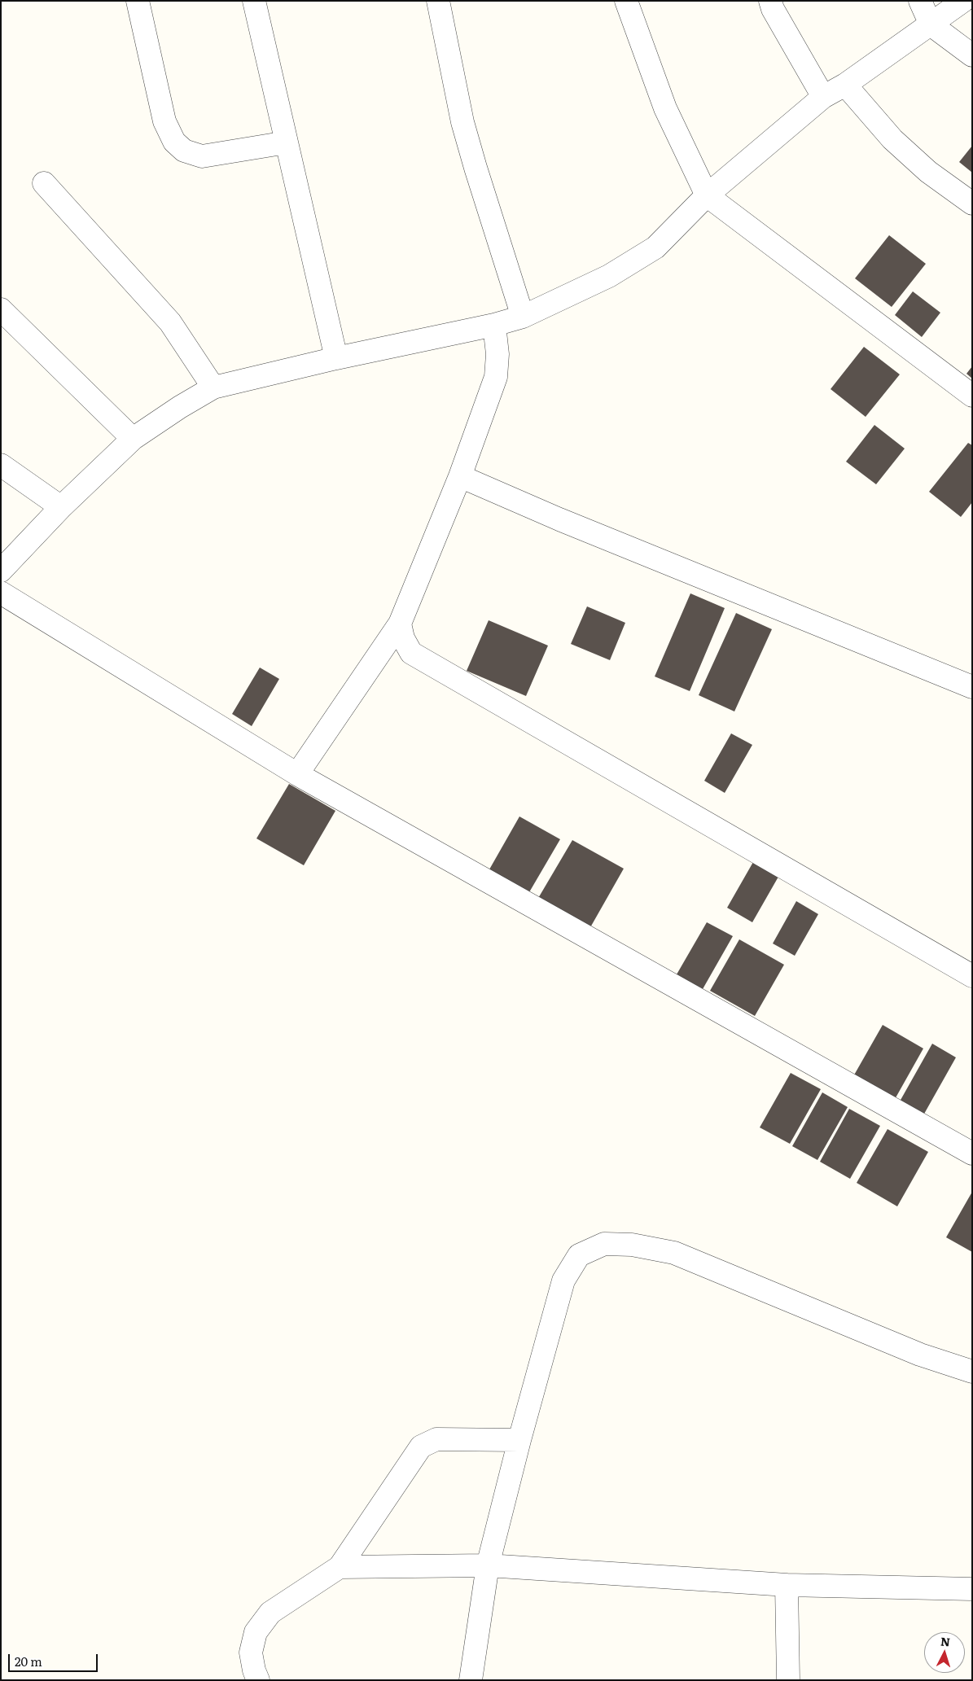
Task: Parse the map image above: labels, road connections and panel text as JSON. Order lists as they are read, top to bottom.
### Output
{
  "scale_bar": "20 m",
  "north": "top"
}
